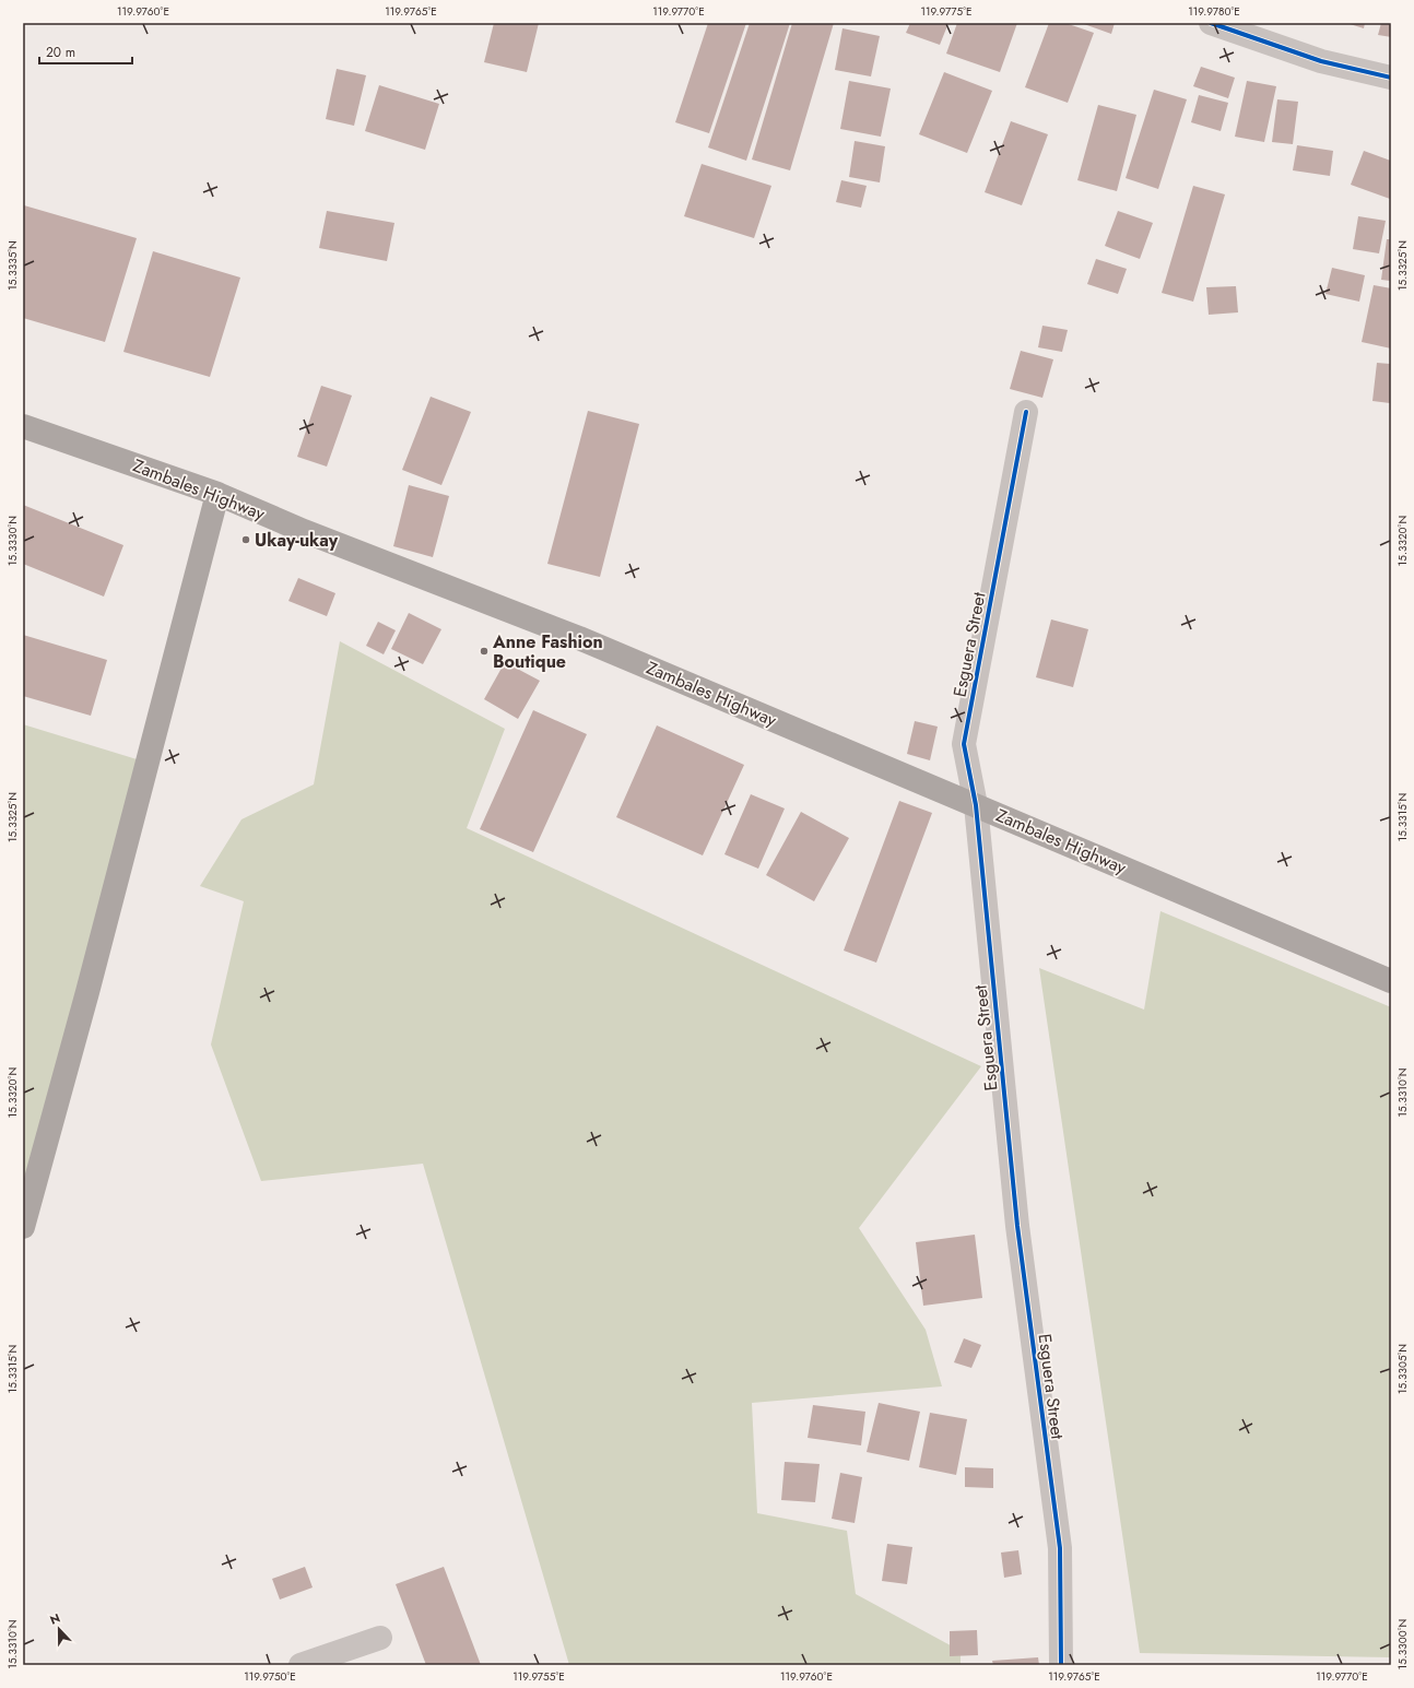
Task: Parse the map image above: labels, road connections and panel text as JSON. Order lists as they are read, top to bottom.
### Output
{
  "streets": {
    "main road": ["Zambales Highway"],
    "street": ["Esguera Street"]
  },
  "crossings": [
    ["Zambales Highway", "Esguera Street"]
  ],
  "places": ["Ukay-ukay", "Anne Fashion Boutique"],
  "scale_bar": "20 m",
  "north": "top",
  "coordinates": [
    "119.9760°E",
    "119.9765°E",
    "119.9770°E",
    "119.9775°E",
    "119.9780°E",
    "15.3335°N",
    "15.3325°N",
    "15.3330°N",
    "15.3320°N",
    "15.3315°N",
    "15.3310°N",
    "15.3305°N",
    "15.3300°N",
    "119.9750°E",
    "119.9755°E"
  ]
}
